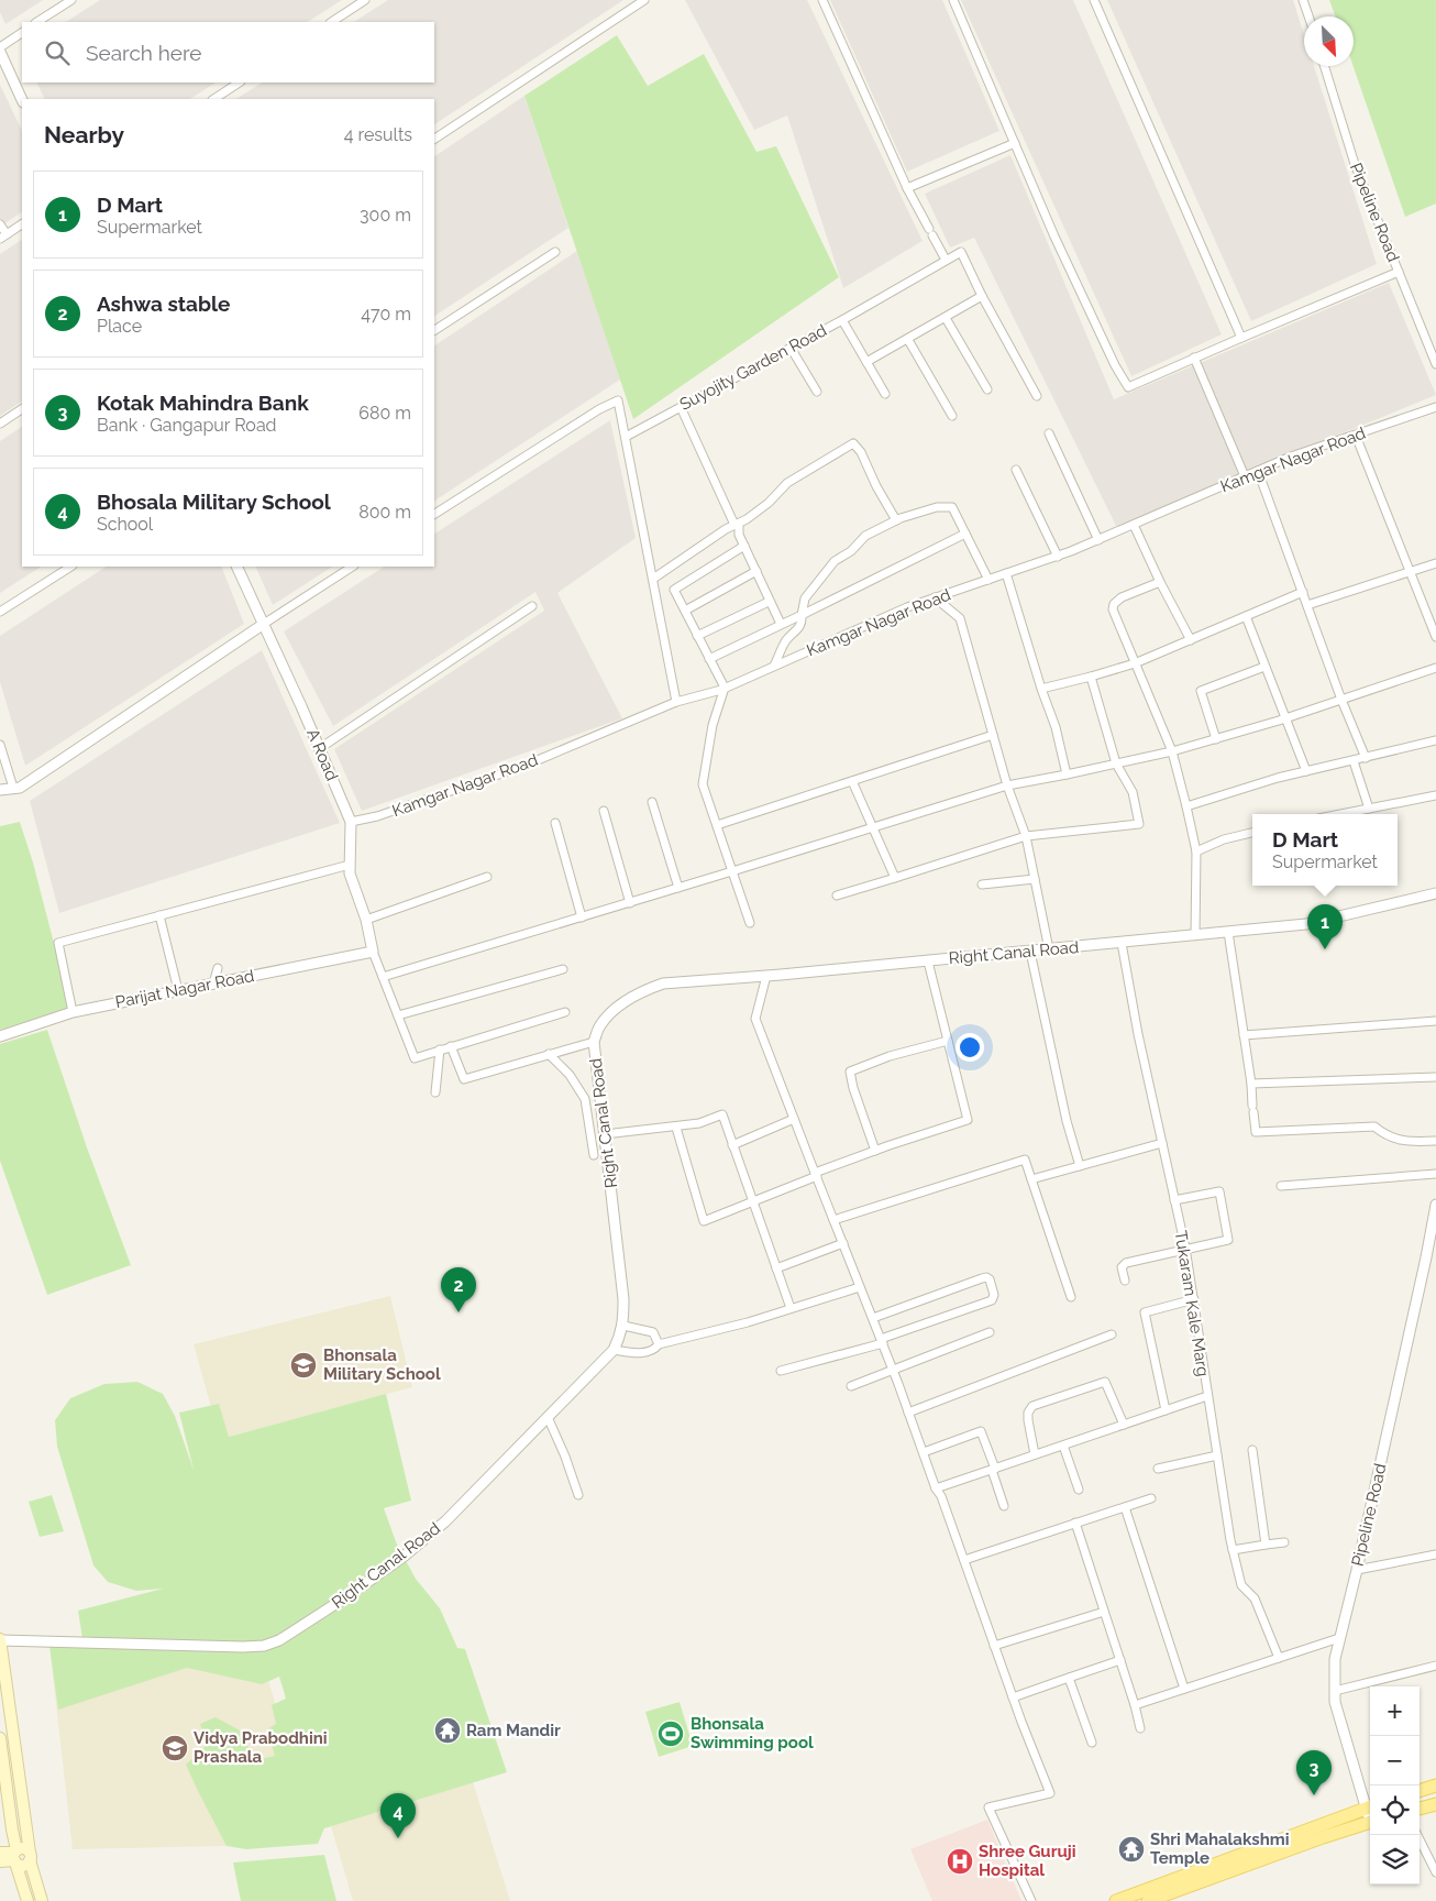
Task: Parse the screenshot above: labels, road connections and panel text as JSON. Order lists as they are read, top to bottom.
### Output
{
  "streets": {
    "street": [
      "Pipeline Road",
      "Suyojity Garden Road",
      "Kamgar Nagar Road",
      "A Road",
      "Right Canal Road",
      "Parijat Nagar Road",
      "Tukaram Kale Marg"
    ]
  },
  "crossings": [
    ["Kamgar Nagar Road", "A Road"],
    ["A Road", "Parijat Nagar Road"],
    ["Right Canal Road", "Tukaram Kale Marg"]
  ],
  "places": {
    "school or university": ["Bhonsala Military School", "Vidya Prabodhini Prashala"],
    "temple": ["Ram Mandir", "Shri Mahalakshmi Temple"],
    "sports": ["Bhonsala Swimming pool"],
    "hospital": ["Shree Guruji Hospital"]
  },
  "north": "bottom right",
  "page": {
    "search": "Search here",
    "heading": ["Nearby", "4 results"],
    "list": [
      {
        "mark": "1",
        "name": "D Mart",
        "note": "Supermarket",
        "value": "300 m"
      },
      {
        "mark": "2",
        "name": "Ashwa stable",
        "note": "Place",
        "value": "470 m"
      },
      {
        "mark": "3",
        "name": "Kotak Mahindra Bank",
        "note": "Bank · Gangapur Road",
        "value": "680 m"
      },
      {
        "mark": "4",
        "name": "Bhosala Military School",
        "note": "School",
        "value": "800 m"
      }
    ],
    "popup": ["D Mart", "Supermarket"],
    "pins": [
      "1",
      "2",
      "3",
      "4"
    ],
    "map_buttons": ["+", "−"]
  }
}
